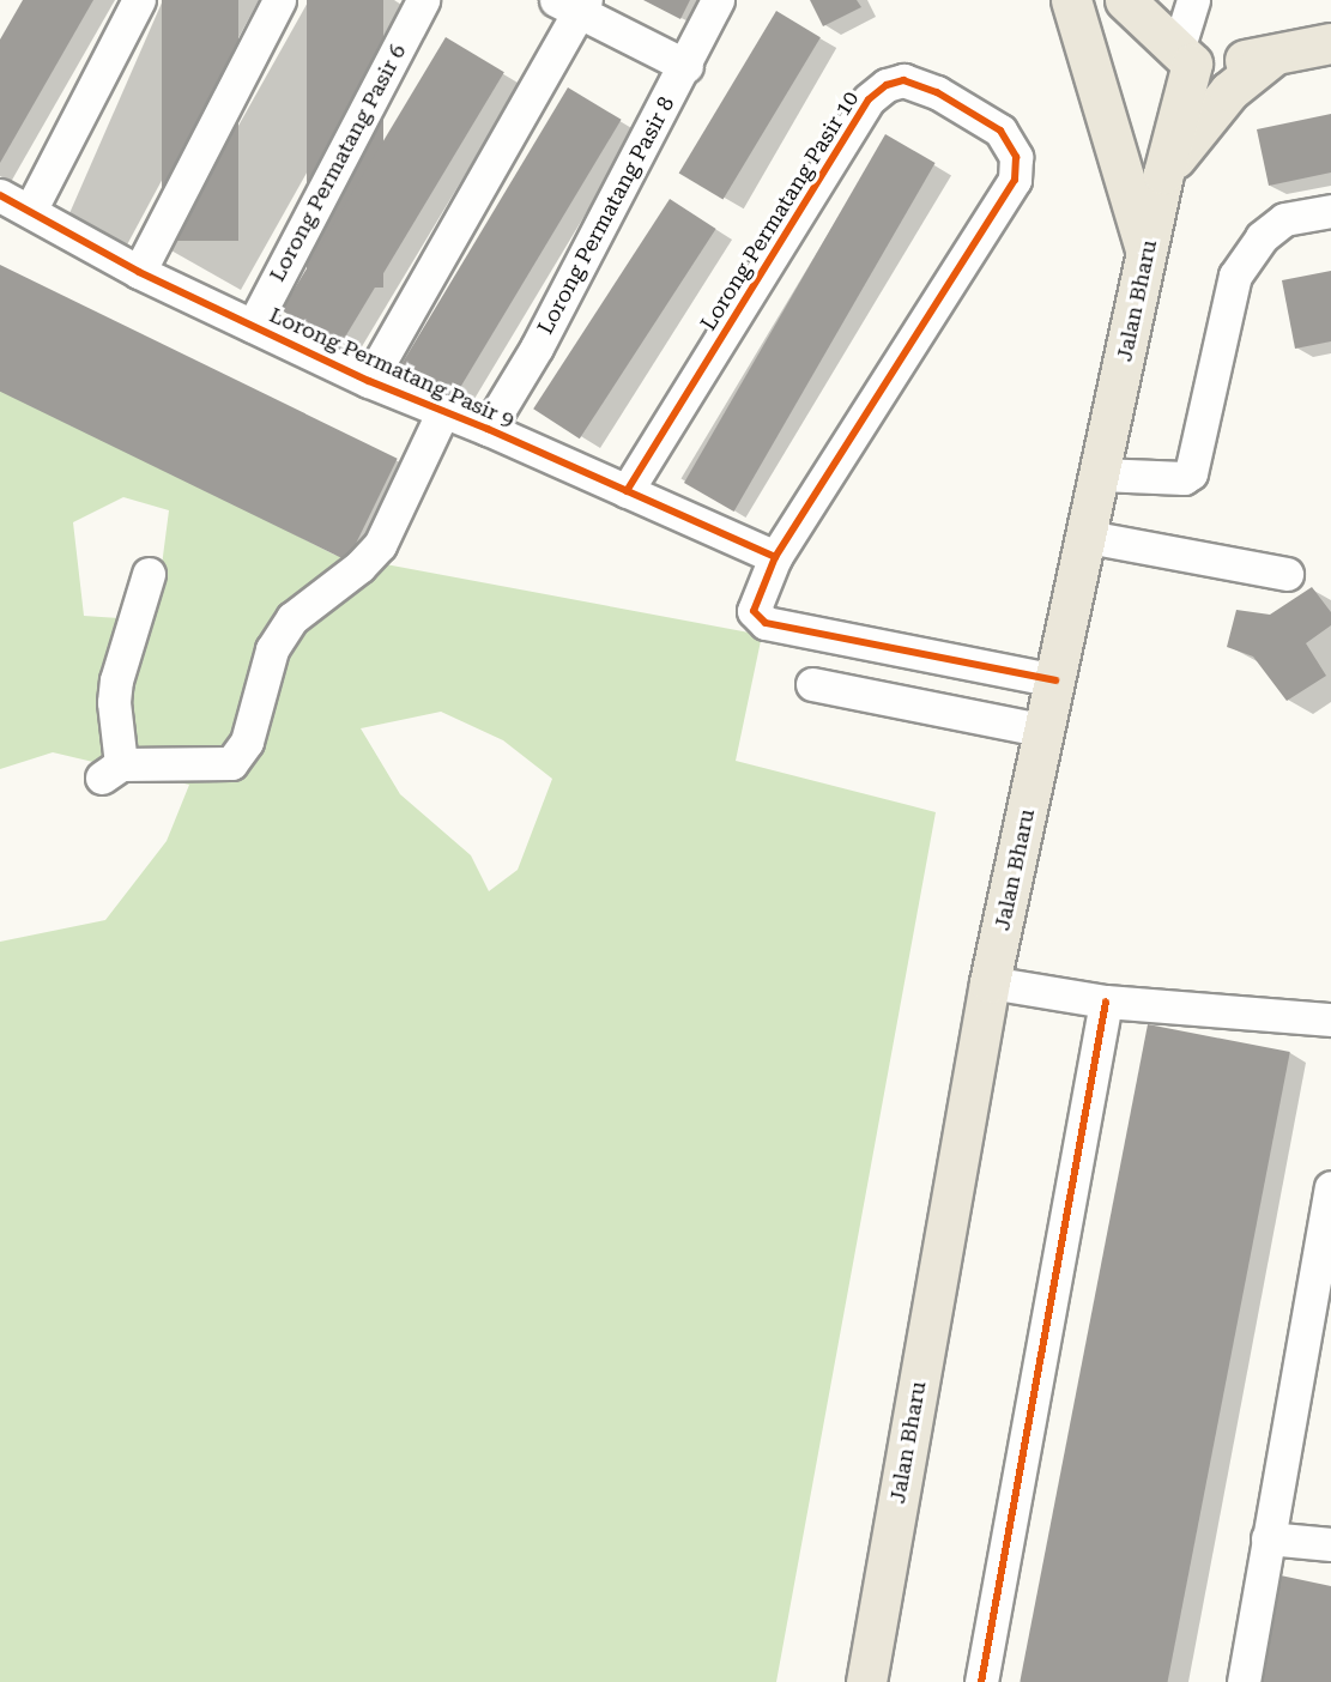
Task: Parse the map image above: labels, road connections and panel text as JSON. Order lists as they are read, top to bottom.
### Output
{
  "streets": {
    "main road": ["Jalan Bharu"],
    "street": [
      "Lorong Permatang Pasir 6",
      "Lorong Permatang Pasir 10",
      "Lorong Permatang Pasir 8",
      "Lorong Permatang Pasir 9"
    ]
  },
  "crossings": [
    ["Lorong Permatang Pasir 6", "Lorong Permatang Pasir 9"],
    ["Lorong Permatang Pasir 10", "Jalan Bharu"],
    ["Lorong Permatang Pasir 10", "Lorong Permatang Pasir 9"],
    ["Lorong Permatang Pasir 8", "Lorong Permatang Pasir 9"]
  ]
}
